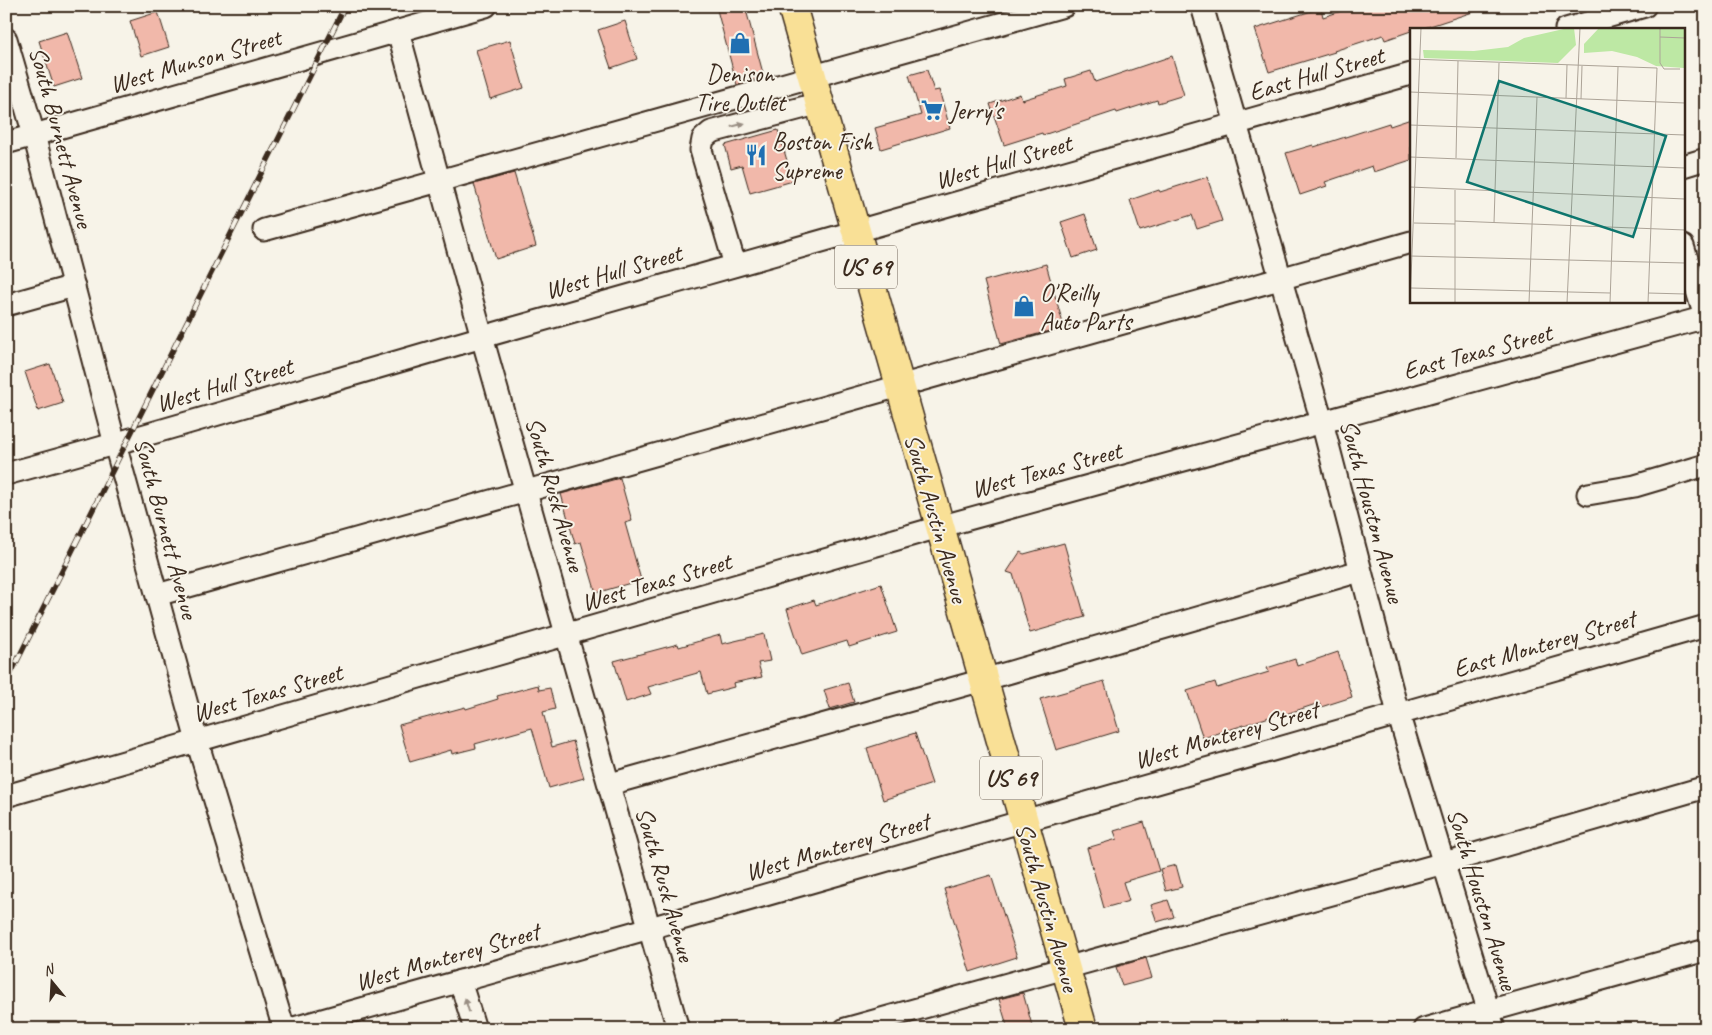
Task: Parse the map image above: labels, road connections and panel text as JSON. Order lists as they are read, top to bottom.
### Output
{
  "streets": {
    "highway": ["US 69", "South Austin Avenue"],
    "street": [
      "West Munson Street",
      "East Hull Street",
      "South Burnett Avenue",
      "West Hull Street",
      "East Texas Street",
      "West Texas Street",
      "South Rusk Avenue",
      "South Houston Avenue",
      "East Monterey Street",
      "West Monterey Street"
    ]
  },
  "crossings": [
    ["West Munson Street", "South Burnett Avenue"],
    ["West Munson Street", "South Rusk Avenue"],
    ["East Hull Street", "West Hull Street"],
    ["East Hull Street", "South Houston Avenue"],
    ["South Burnett Avenue", "West Hull Street"],
    ["South Burnett Avenue", "West Texas Street"],
    ["West Hull Street", "South Rusk Avenue"],
    ["West Hull Street", "South Houston Avenue"],
    ["West Hull Street", "South Austin Avenue"],
    ["East Texas Street", "West Texas Street"],
    ["East Texas Street", "South Houston Avenue"],
    ["West Texas Street", "South Rusk Avenue"],
    ["West Texas Street", "South Houston Avenue"],
    ["West Texas Street", "South Austin Avenue"],
    ["South Rusk Avenue", "West Monterey Street"],
    ["South Houston Avenue", "East Monterey Street"],
    ["South Houston Avenue", "West Monterey Street"],
    ["South Austin Avenue", "West Monterey Street"],
    ["East Monterey Street", "West Monterey Street"]
  ],
  "places": {
    "shop": ["Denison Tire Outlet", "O'Reilly Auto Parts"],
    "supermarket": ["Jerry's"],
    "restaurant": ["Boston Fish Supreme"]
  },
  "north": "top"
}
